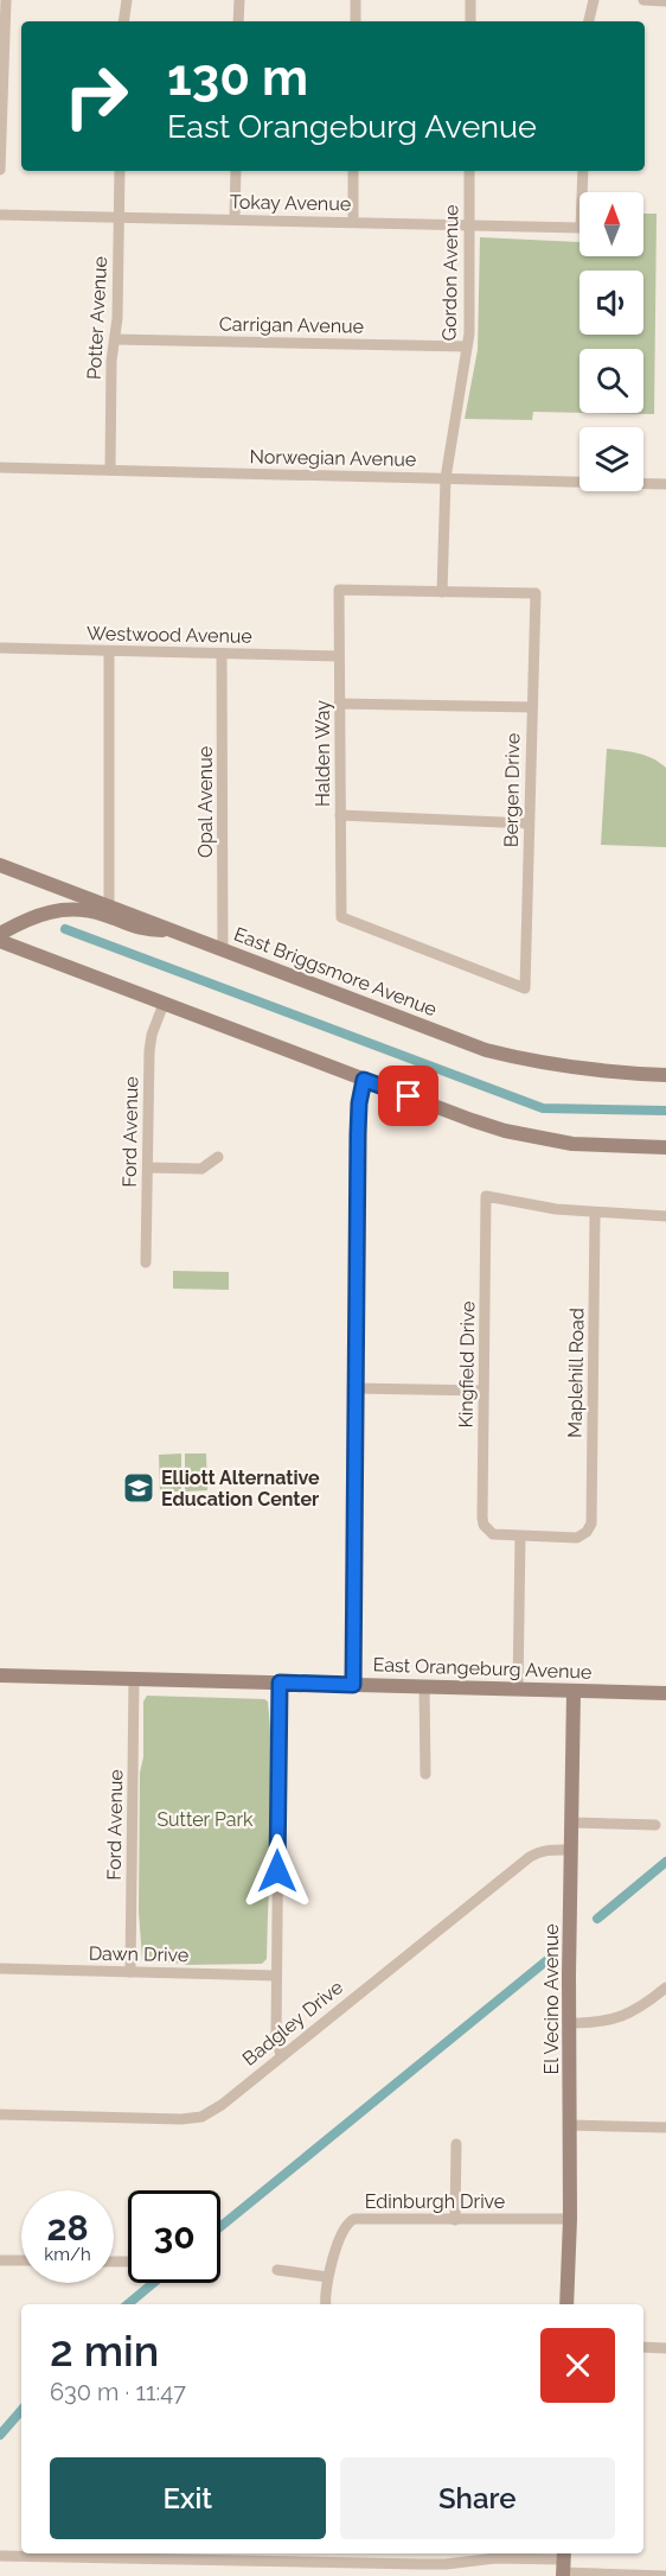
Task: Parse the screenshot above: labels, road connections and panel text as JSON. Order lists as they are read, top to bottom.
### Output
{
  "streets": {
    "main road": ["East Briggsmore Avenue", "East Orangeburg Avenue", "El Vecino Avenue"],
    "street": [
      "Tokay Avenue",
      "Gordon Avenue",
      "Potter Avenue",
      "Carrigan Avenue",
      "Norwegian Avenue",
      "Westwood Avenue",
      "Halden Way",
      "Bergen Drive",
      "Opal Avenue",
      "Ford Avenue",
      "Kingfield Drive",
      "Maplehill Road",
      "Dawn Drive",
      "Badgley Drive",
      "Edinburgh Drive"
    ]
  },
  "crossings": [
    ["Tokay Avenue", "Gordon Avenue"],
    ["Tokay Avenue", "Potter Avenue"],
    ["Gordon Avenue", "Carrigan Avenue"],
    ["Gordon Avenue", "Norwegian Avenue"],
    ["Gordon Avenue", "Halden Way"],
    ["Gordon Avenue", "Bergen Drive"],
    ["Potter Avenue", "Carrigan Avenue"],
    ["Potter Avenue", "Norwegian Avenue"],
    ["Westwood Avenue", "Halden Way"],
    ["Westwood Avenue", "Opal Avenue"],
    ["Halden Way", "Bergen Drive"],
    ["Opal Avenue", "East Briggsmore Avenue"],
    ["Ford Avenue", "East Orangeburg Avenue"],
    ["Ford Avenue", "Dawn Drive"],
    ["Kingfield Drive", "Maplehill Road"],
    ["East Orangeburg Avenue", "El Vecino Avenue"],
    ["El Vecino Avenue", "Badgley Drive"],
    ["El Vecino Avenue", "Edinburgh Drive"]
  ],
  "parks": ["Sutter Park"],
  "places": {
    "school or university": ["Elliott Alternative Education Center"]
  },
  "north": "top",
  "page": {
    "turn": ["130 m", "East Orangeburg Avenue"],
    "speed": "28 km/h",
    "limit": "30",
    "heading": ["2 min", "630 m · 11:47"],
    "buttons": ["Exit", "Share"]
  }
}
